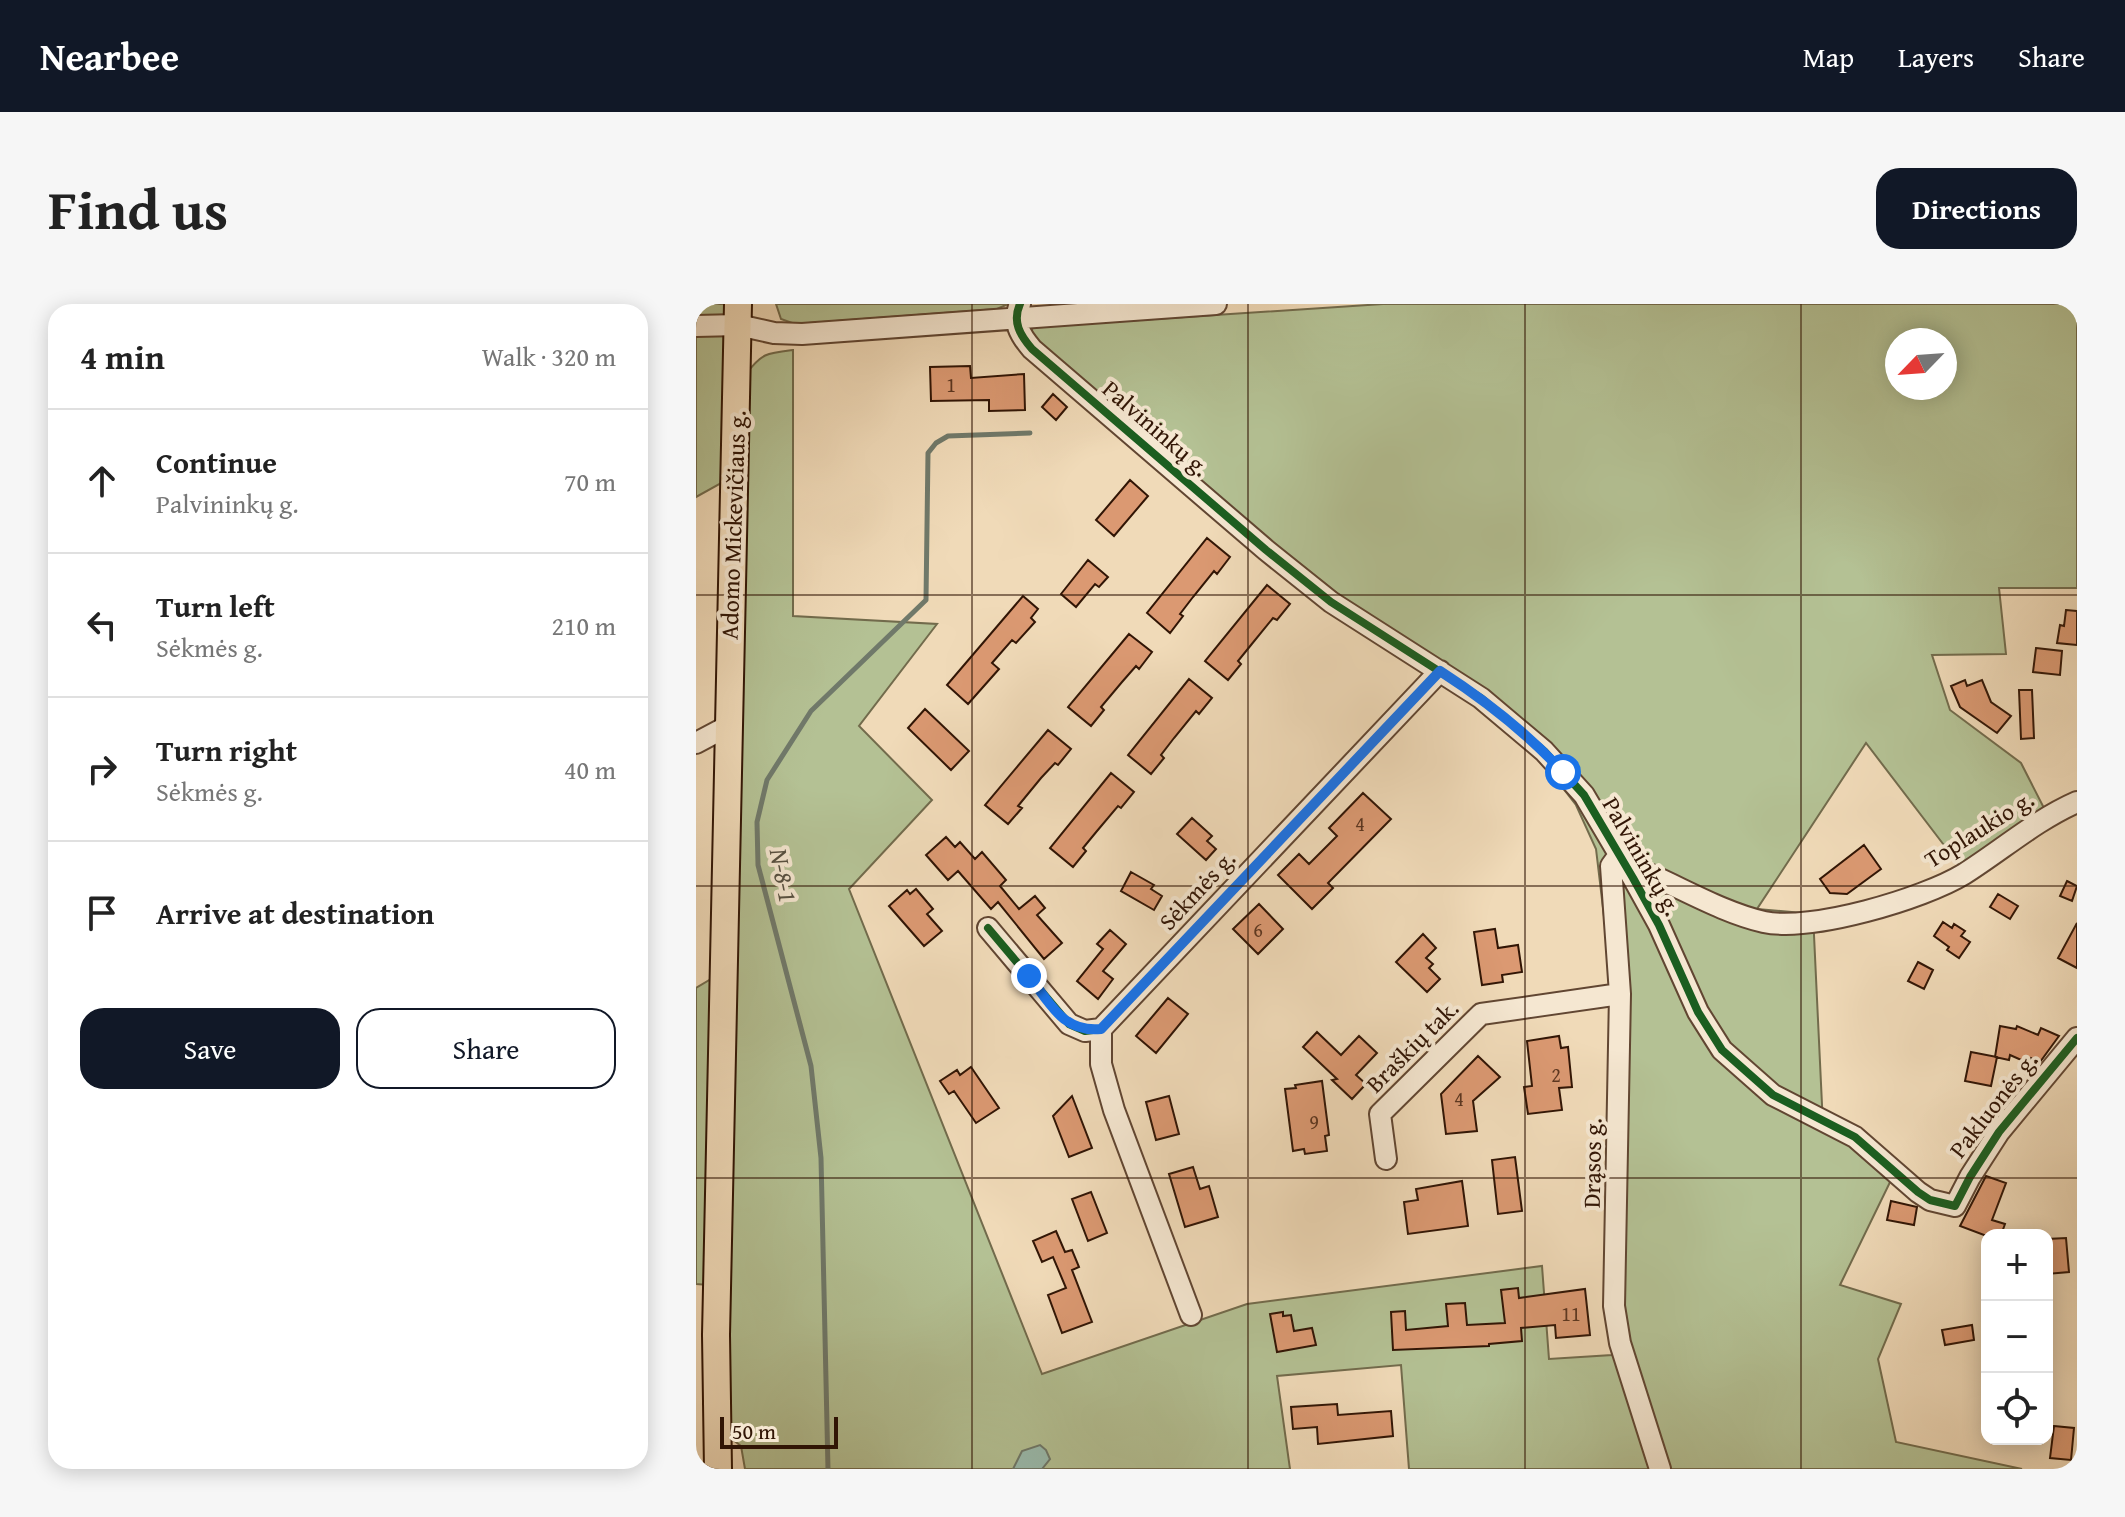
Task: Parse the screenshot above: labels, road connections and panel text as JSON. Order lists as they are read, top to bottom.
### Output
{
  "streets": {
    "main road": ["Adomo Mickevičiaus g."],
    "street": [
      "Palvininkų g.",
      "Toplaukio g.",
      "Sėkmės g.",
      "Braškių tak.",
      "Pakluonės g.",
      "Drąsos g."
    ]
  },
  "crossings": [
    ["Palvininkų g.", "Toplaukio g."],
    ["Palvininkų g.", "Sėkmės g."],
    ["Palvininkų g.", "Pakluonės g."],
    ["Palvininkų g.", "Drąsos g."],
    ["Braškių tak.", "Drąsos g."]
  ],
  "water": ["N-8-1"],
  "house_numbers": [
    "1",
    "4",
    "6",
    "2",
    "4",
    "9",
    "11"
  ],
  "scale_bar": "50 m",
  "north": "bottom left",
  "page": {
    "header": "Nearbee",
    "nav": ["Map", "Layers", "Share"],
    "title": "Find us",
    "buttons": [
      "Directions",
      ["Save", "Share"]
    ],
    "heading": ["4 min", "Walk · 320 m"],
    "list": [
      ["Continue", "Palvininkų g.", "70 m"],
      ["Turn left", "Sėkmės g.", "210 m"],
      ["Turn right", "Sėkmės g.", "40 m"],
      "Arrive at destination"
    ],
    "map_buttons": ["+", "−"],
    "scale": "50 m"
  }
}
